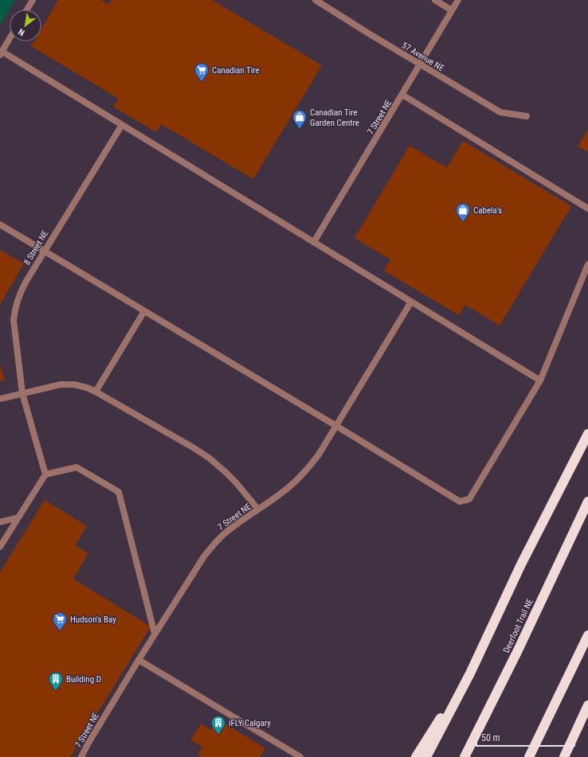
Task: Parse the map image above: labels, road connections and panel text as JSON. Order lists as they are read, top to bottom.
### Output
{
  "streets": {
    "highway": ["Deerfoot Trail NE"],
    "street": ["57 Avenue NE", "7 Street NE", "8 Street NE"]
  },
  "crossings": [
    ["57 Avenue NE", "7 Street NE"]
  ],
  "places": {
    "supermarket": ["Canadian Tire", "Hudson's Bay"],
    "shop": ["Canadian Tire Garden Centre", "Cabela's"],
    "building": ["Building D", "iFLY Calgary"]
  },
  "scale_bar": "50 m",
  "north": "bottom left"
}
